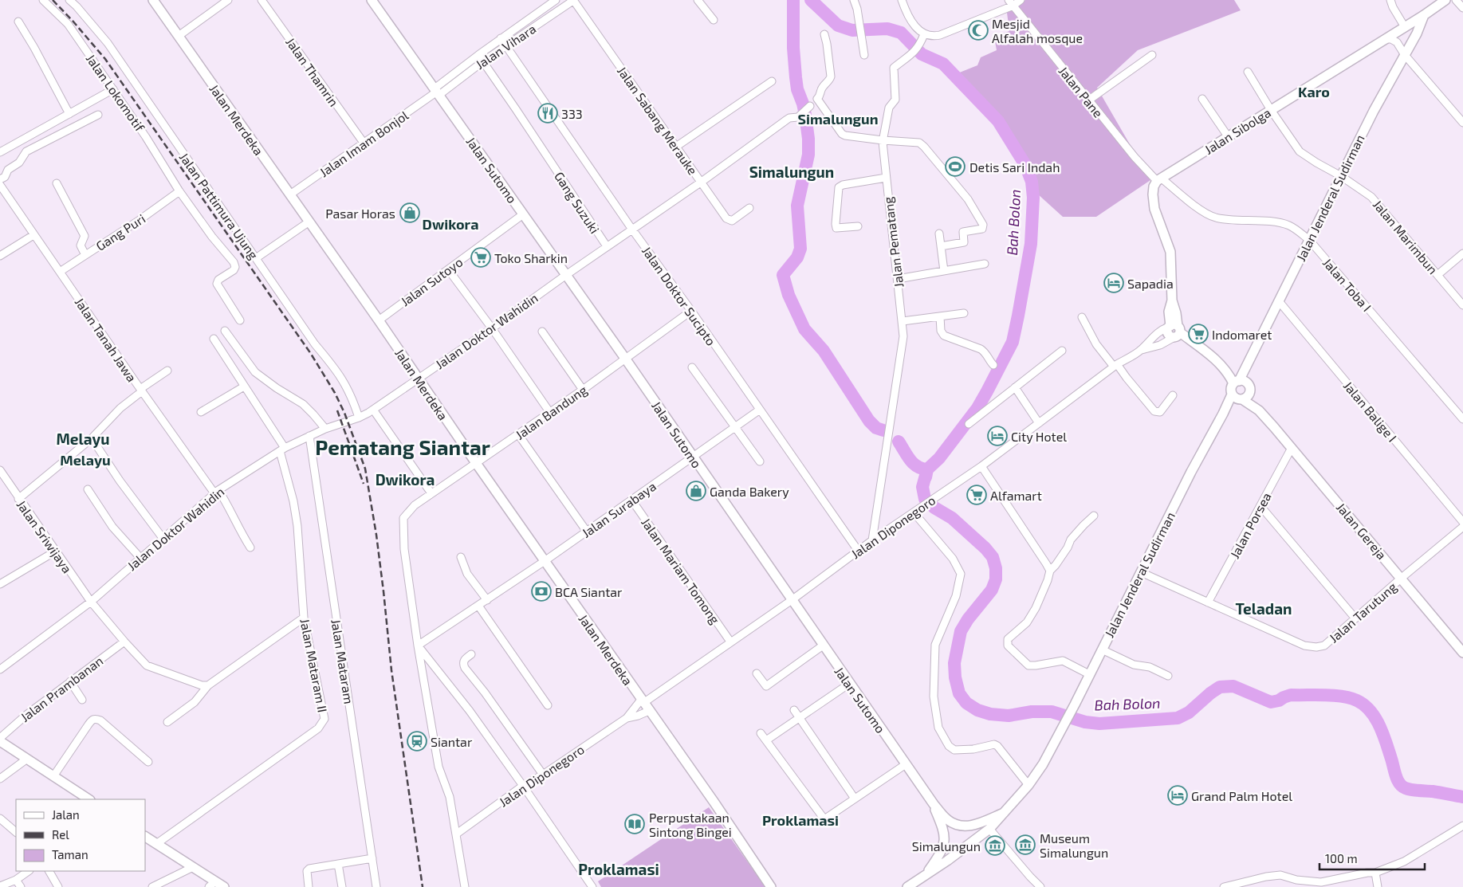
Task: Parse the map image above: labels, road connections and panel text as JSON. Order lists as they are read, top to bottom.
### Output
{
  "streets": {
    "main road": [
      "Jalan Merdeka",
      "Jalan Sibolga",
      "Jalan Sutomo",
      "Jalan Jenderal Sudirman",
      "Jalan Gereja"
    ],
    "street": [
      "Jalan Vihara",
      "Jalan Thamrin",
      "Jalan Pane",
      "Jalan Lokomotif",
      "Jalan Sabang Merauke",
      "Jalan Imam Bonjol",
      "Gang Suzuki",
      "Jalan Pattimura Ujung",
      "Gang Puri",
      "Jalan Marimbun",
      "Jalan Pematang",
      "Jalan Sutoyo",
      "Jalan Toba I",
      "Jalan Doktor Sucipto",
      "Jalan Doktor Wahidin",
      "Jalan Tanah Jawa",
      "Jalan Balige I",
      "Jalan Bandung",
      "Jalan Surabaya",
      "Jalan Porsea",
      "Jalan Diponegoro",
      "Jalan Sriwijaya",
      "Jalan Mariam Tomong",
      "Jalan Tarutung",
      "Jalan Mataram",
      "Jalan Mataram II",
      "Jalan Prambanan"
    ]
  },
  "crossings": [
    ["Jalan Vihara", "Jalan Sabang Merauke"],
    ["Jalan Vihara", "Jalan Imam Bonjol"],
    ["Jalan Vihara", "Jalan Sutomo"],
    ["Jalan Vihara", "Gang Suzuki"],
    ["Jalan Vihara", "Jalan Doktor Sucipto"],
    ["Jalan Thamrin", "Jalan Imam Bonjol"],
    ["Jalan Pane", "Jalan Sibolga"],
    ["Jalan Pane", "Jalan Toba I"],
    ["Jalan Lokomotif", "Gang Puri"],
    ["Jalan Merdeka", "Jalan Imam Bonjol"],
    ["Jalan Merdeka", "Jalan Sutoyo"],
    ["Jalan Merdeka", "Jalan Doktor Wahidin"],
    ["Jalan Merdeka", "Jalan Bandung"],
    ["Jalan Merdeka", "Jalan Surabaya"],
    ["Jalan Merdeka", "Jalan Diponegoro"],
    ["Jalan Sabang Merauke", "Jalan Doktor Wahidin"],
    ["Jalan Sibolga", "Jalan Jenderal Sudirman"],
    ["Jalan Sibolga", "Jalan Marimbun"],
    ["Jalan Sibolga", "Jalan Toba I"],
    ["Jalan Imam Bonjol", "Jalan Sutomo"],
    ["Jalan Sutomo", "Jalan Sutoyo"],
    ["Jalan Sutomo", "Jalan Doktor Wahidin"],
    ["Jalan Sutomo", "Jalan Bandung"],
    ["Jalan Sutomo", "Jalan Surabaya"],
    ["Jalan Sutomo", "Jalan Diponegoro"],
    ["Jalan Jenderal Sudirman", "Jalan Marimbun"],
    ["Jalan Jenderal Sudirman", "Jalan Toba I"],
    ["Jalan Jenderal Sudirman", "Jalan Balige I"],
    ["Jalan Jenderal Sudirman", "Jalan Gereja"],
    ["Jalan Jenderal Sudirman", "Jalan Tarutung"],
    ["Gang Suzuki", "Jalan Doktor Wahidin"],
    ["Jalan Pattimura Ujung", "Jalan Doktor Wahidin"],
    ["Gang Puri", "Jalan Tanah Jawa"],
    ["Jalan Pematang", "Jalan Diponegoro"],
    ["Jalan Doktor Sucipto", "Jalan Doktor Wahidin"],
    ["Jalan Doktor Sucipto", "Jalan Bandung"],
    ["Jalan Doktor Sucipto", "Jalan Surabaya"],
    ["Jalan Doktor Sucipto", "Jalan Diponegoro"],
    ["Jalan Doktor Wahidin", "Jalan Tanah Jawa"],
    ["Jalan Doktor Wahidin", "Jalan Sriwijaya"],
    ["Jalan Doktor Wahidin", "Jalan Mataram"],
    ["Jalan Doktor Wahidin", "Jalan Mataram II"],
    ["Jalan Bandung", "Jalan Surabaya"],
    ["Jalan Surabaya", "Jalan Mariam Tomong"],
    ["Jalan Porsea", "Jalan Gereja"],
    ["Jalan Porsea", "Jalan Tarutung"],
    ["Jalan Diponegoro", "Jalan Mariam Tomong"],
    ["Jalan Gereja", "Jalan Tarutung"]
  ],
  "districts": [
    "Karo",
    "Simalungun",
    "Simalungun",
    "Dwikora",
    "Melayu",
    "Pematang Siantar",
    "Melayu",
    "Dwikora",
    "Teladan",
    "Proklamasi",
    "Proklamasi"
  ],
  "water": ["Bah Bolon"],
  "places": {
    "mosque": ["Mesjid Alfalah mosque"],
    "restaurant": ["333"],
    "sports": ["Detis Sari Indah"],
    "shop": ["Pasar Horas", "Ganda Bakery"],
    "supermarket": ["Toko Sharkin", "Indomaret", "Alfamart"],
    "hotel": ["Sapadia", "City Hotel", "Grand Palm Hotel"],
    "bank": ["BCA Siantar"],
    "station": ["Siantar"],
    "library": ["Perpustakaan Sintong Bingei"],
    "museum": ["Museum Simalungun", "Simalungun"]
  },
  "legend": ["Jalan", "Rel", "Taman"],
  "scale_bar": "100 m"
}
